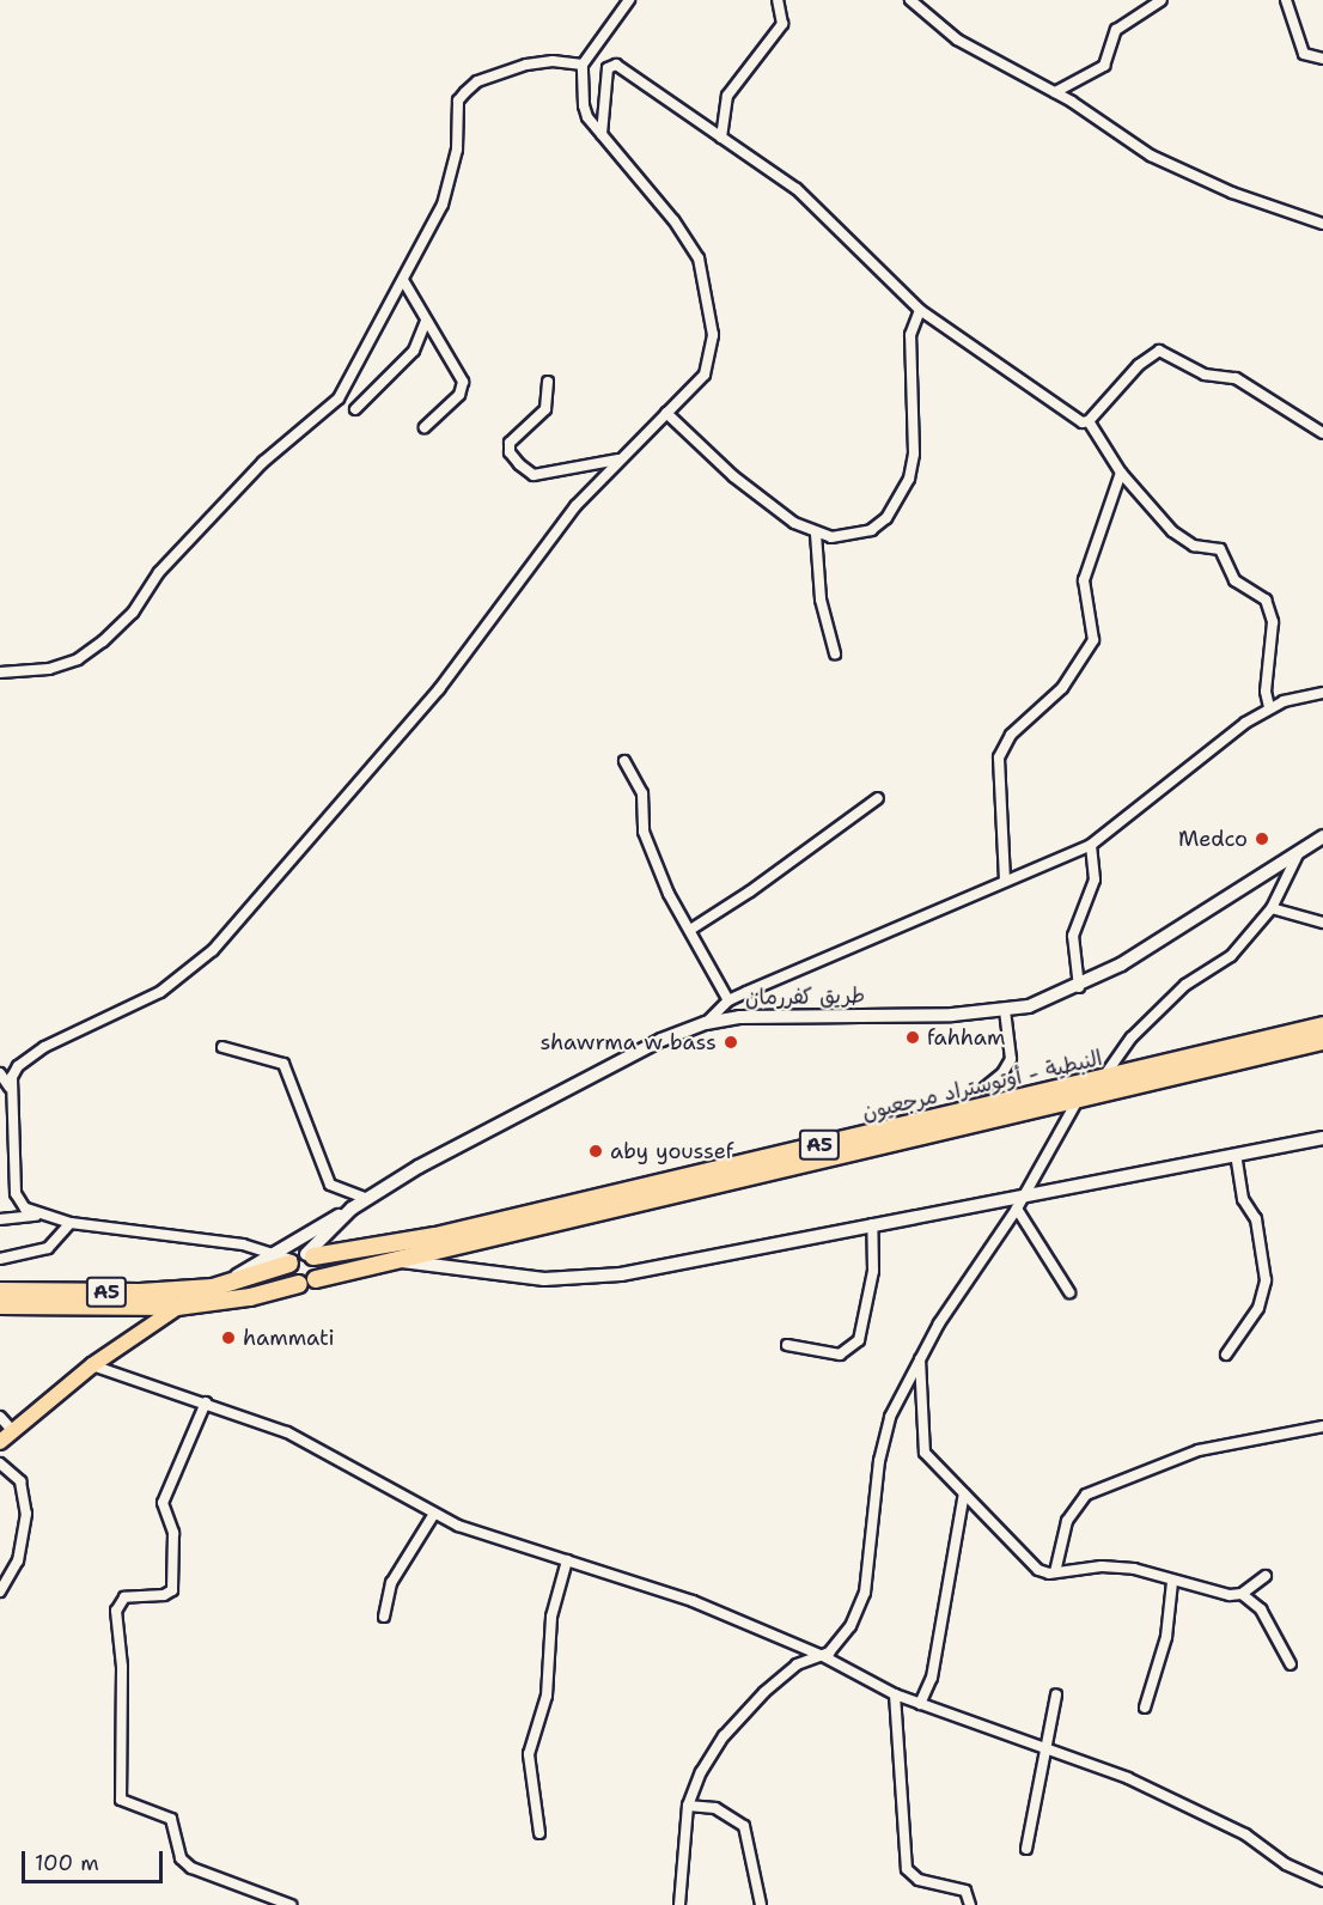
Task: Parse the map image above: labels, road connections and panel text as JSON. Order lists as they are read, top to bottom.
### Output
{
  "streets": {
    "highway": ["النبطية - أوتوستراد مرجعيون", "A5"],
    "main road": ["طريق كفررمان"]
  },
  "crossings": [
    ["طريق كفررمان", "النبطية - أوتوستراد مرجعيون"],
    ["النبطية - أوتوستراد مرجعيون", "A5"]
  ],
  "places": [
    "Medco",
    "fahham",
    "shawrma w bass",
    "aby youssef",
    "hammati"
  ],
  "scale_bar": "100 m"
}
